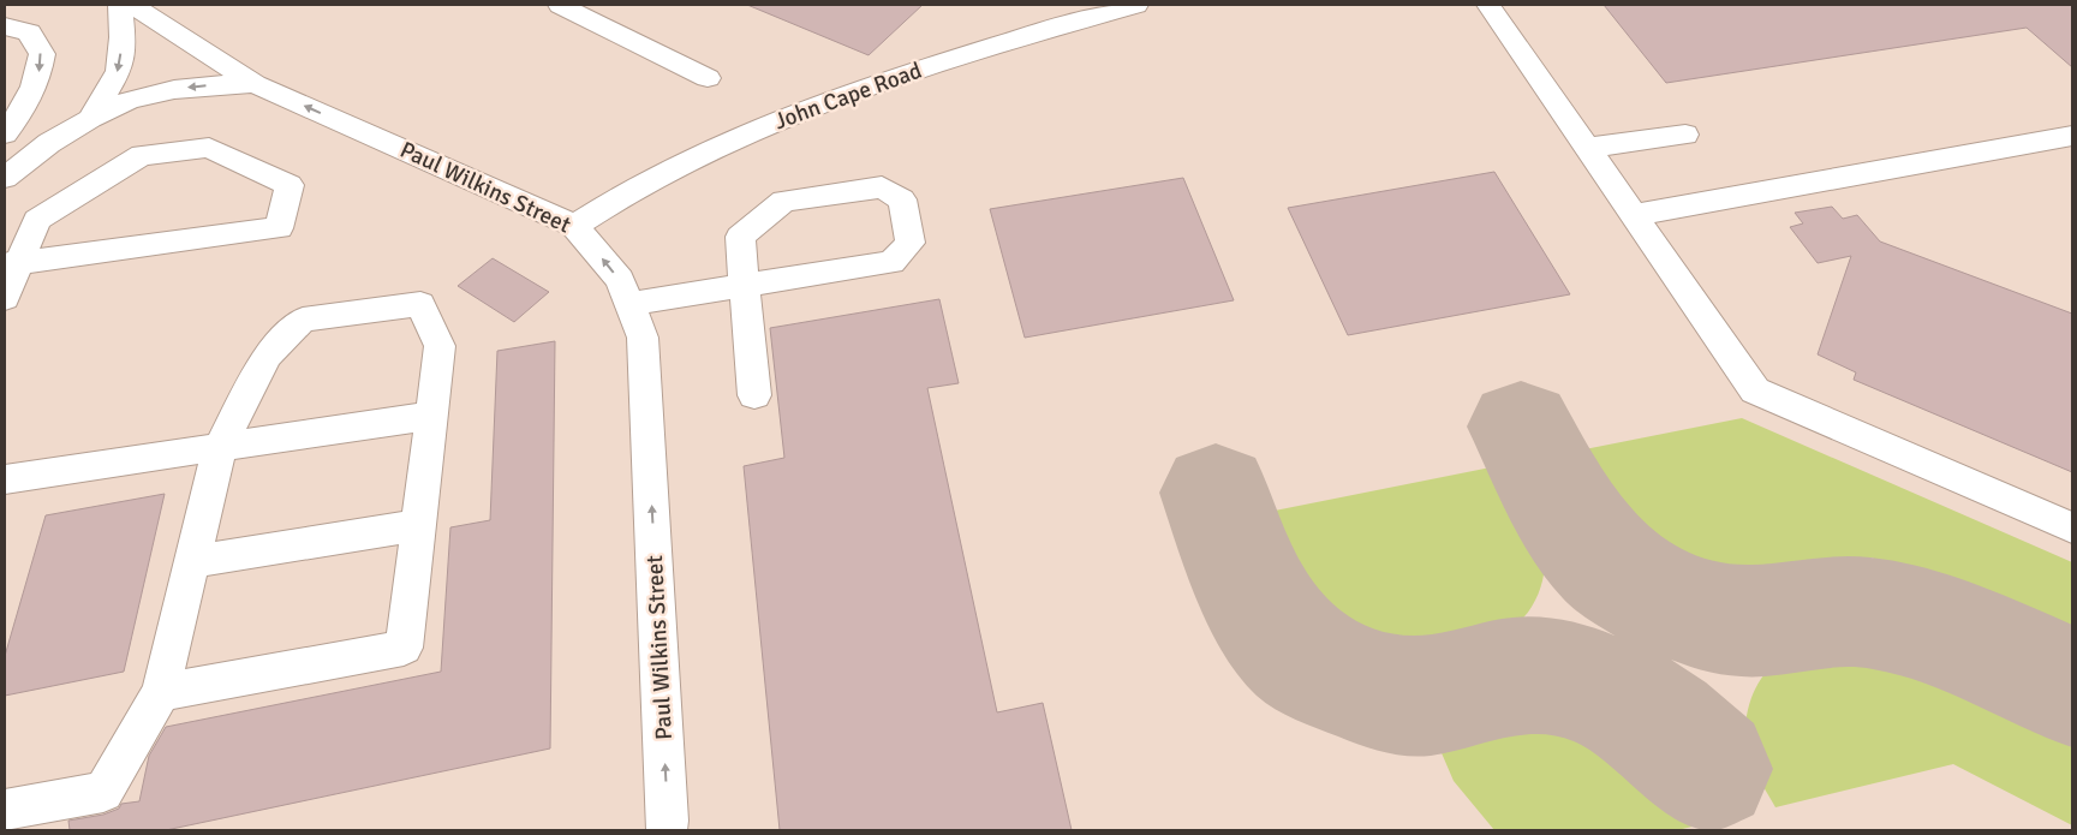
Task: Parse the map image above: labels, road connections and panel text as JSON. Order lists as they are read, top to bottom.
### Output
{
  "streets": {
    "street": ["John Cape Road", "Paul Wilkins Street"]
  },
  "crossings": [
    ["John Cape Road", "Paul Wilkins Street"]
  ],
  "one_way": ["Paul Wilkins Street"]
}
